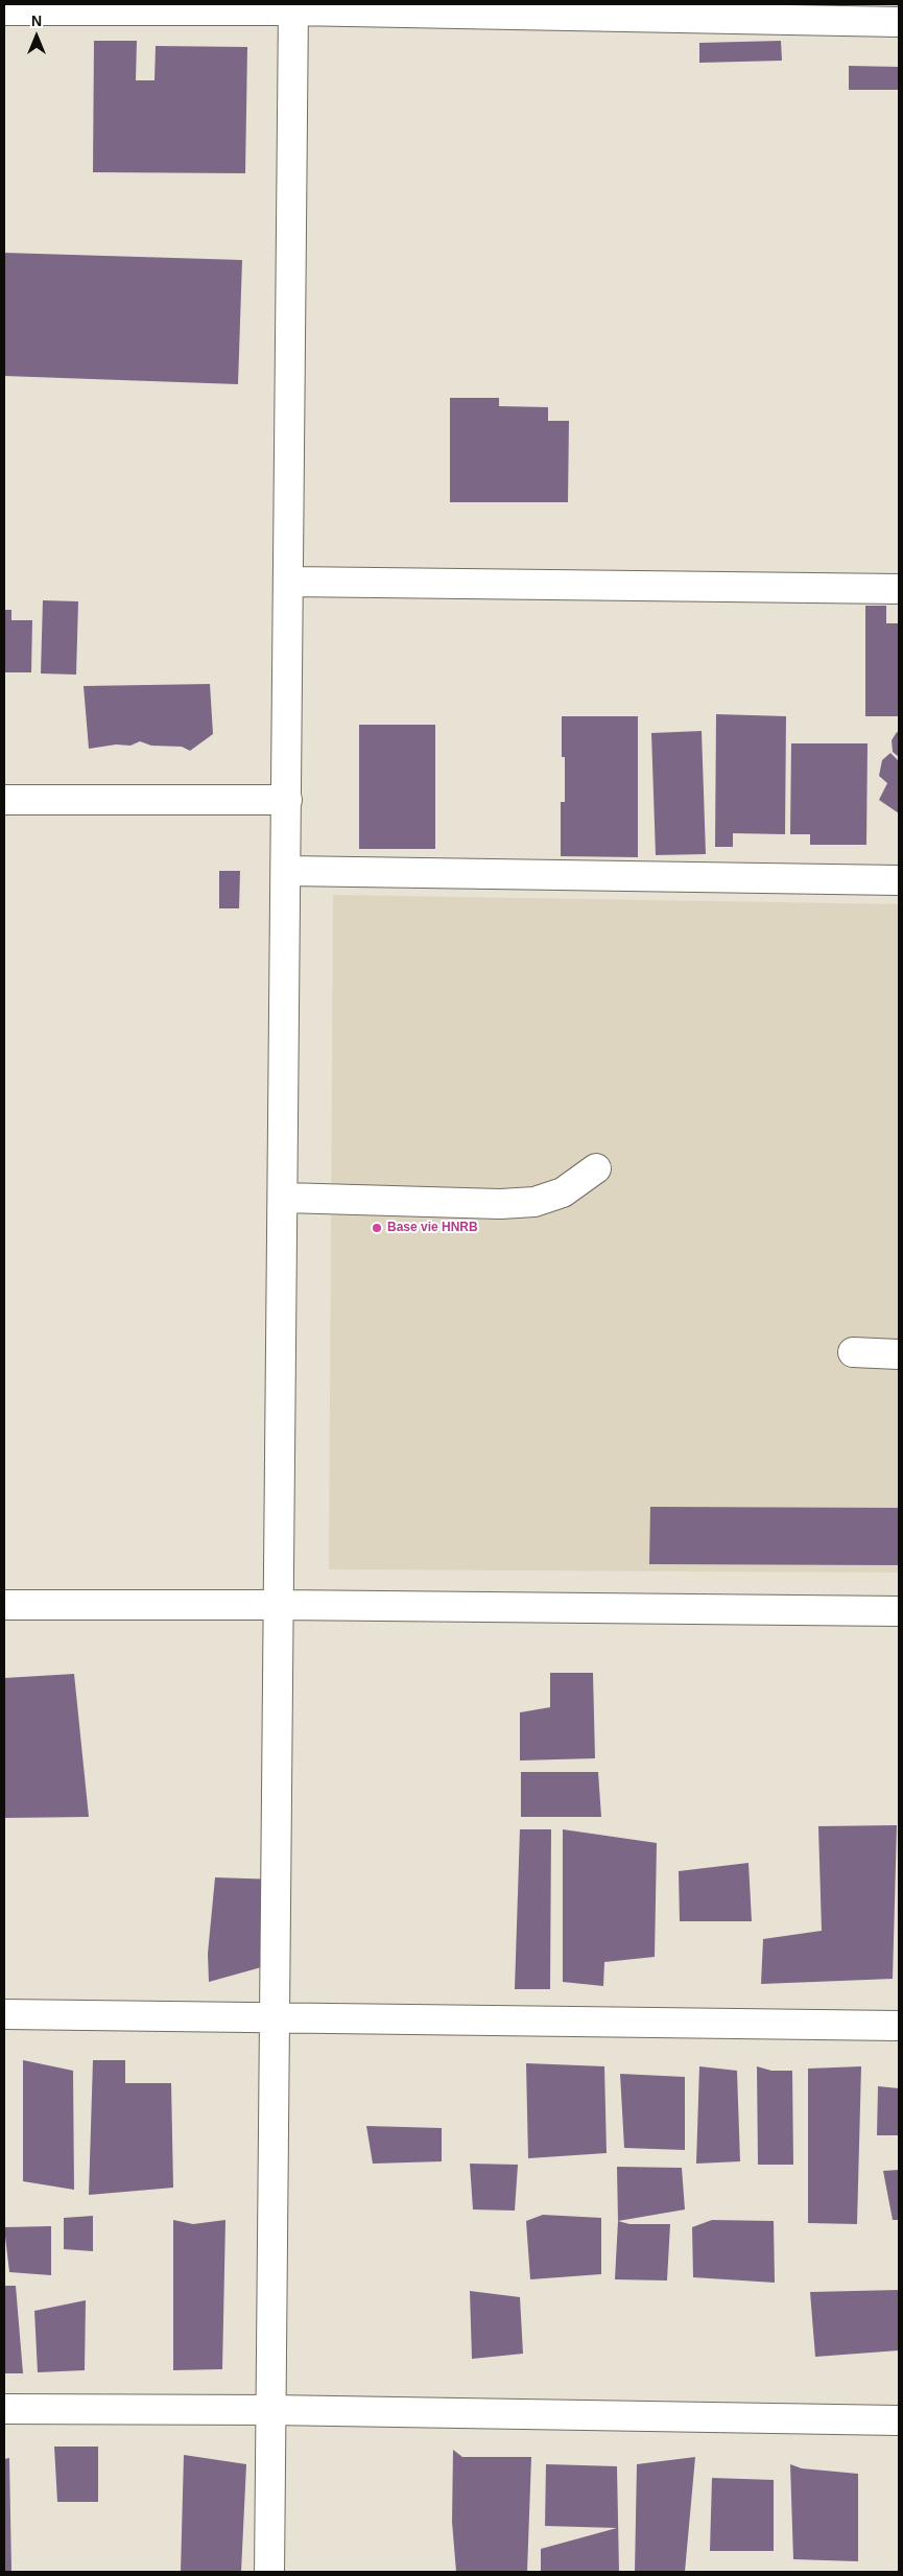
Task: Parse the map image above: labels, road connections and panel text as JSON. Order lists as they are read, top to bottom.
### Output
{
  "places": ["Base vie HNRB"],
  "north": "top"
}
